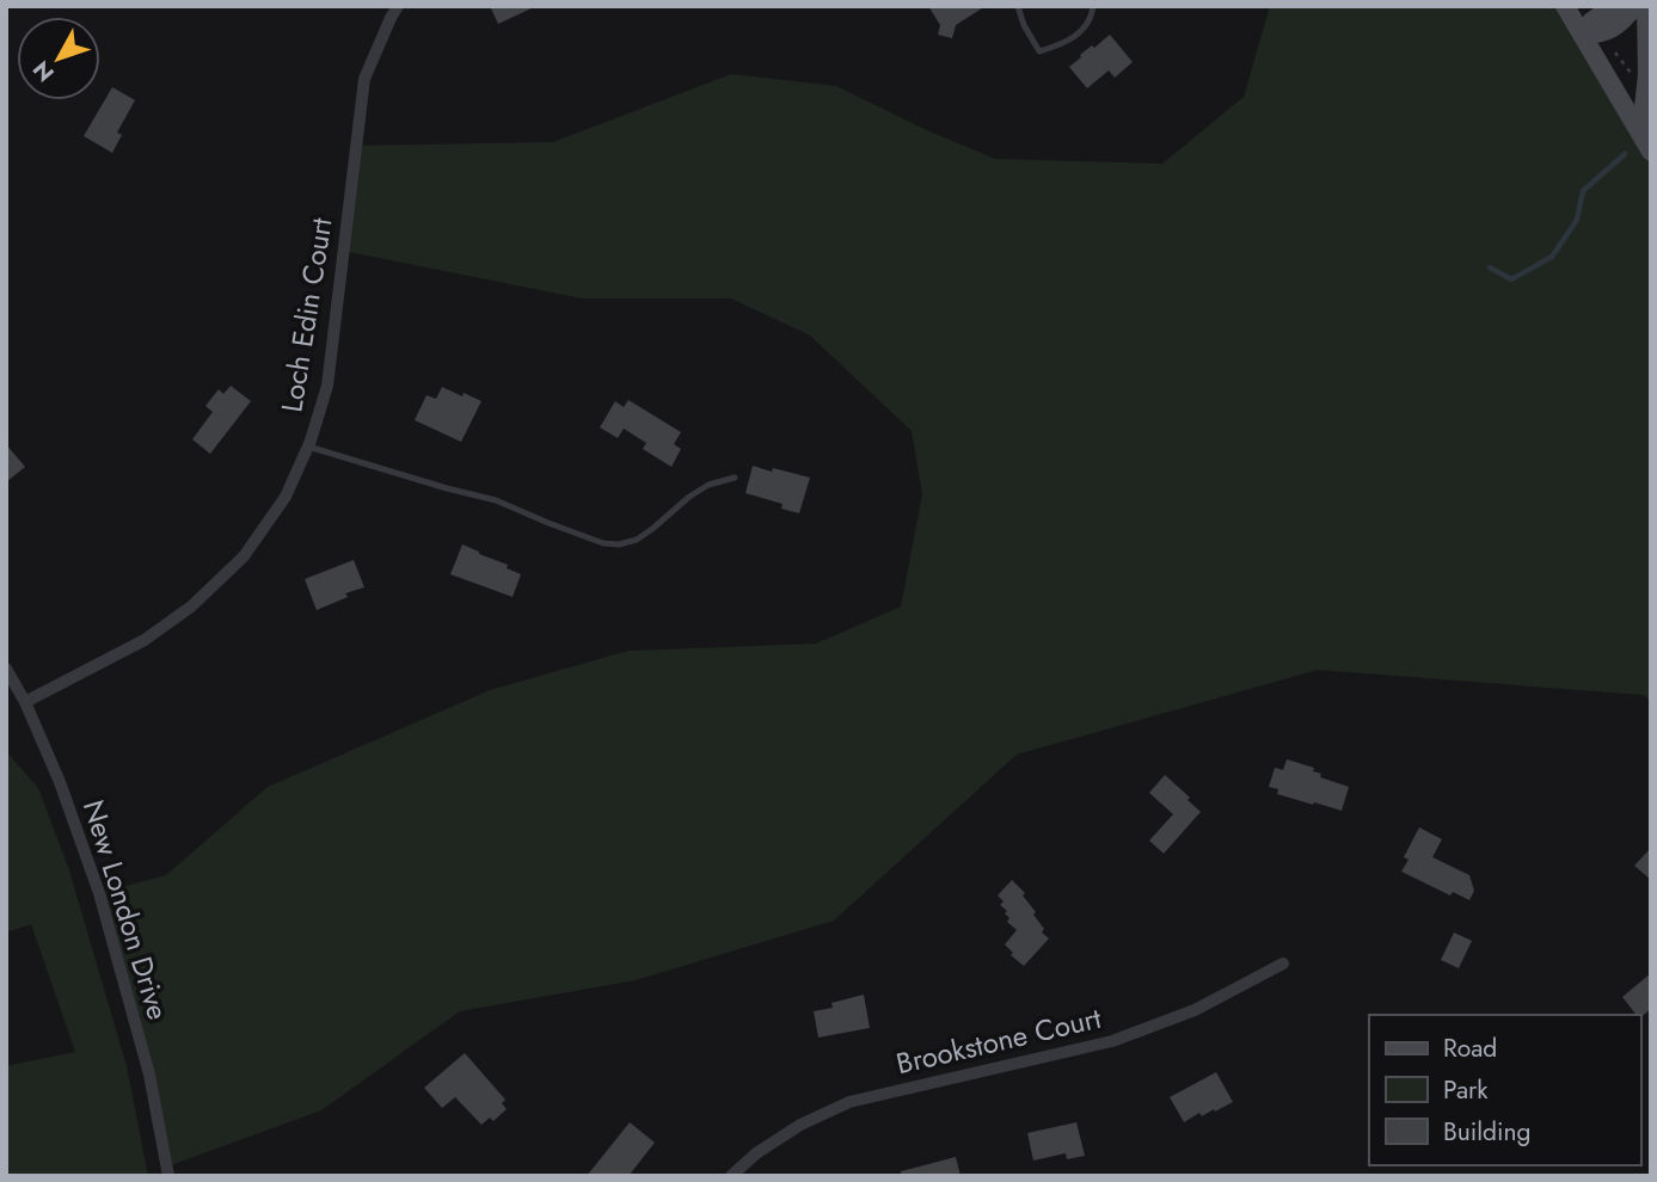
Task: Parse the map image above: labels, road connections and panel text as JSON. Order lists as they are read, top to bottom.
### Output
{
  "streets": {
    "street": ["Loch Edin Court", "New London Drive", "Brookstone Court"]
  },
  "crossings": [
    ["Loch Edin Court", "New London Drive"]
  ],
  "legend": ["Road", "Park", "Building"],
  "north": "bottom left"
}
